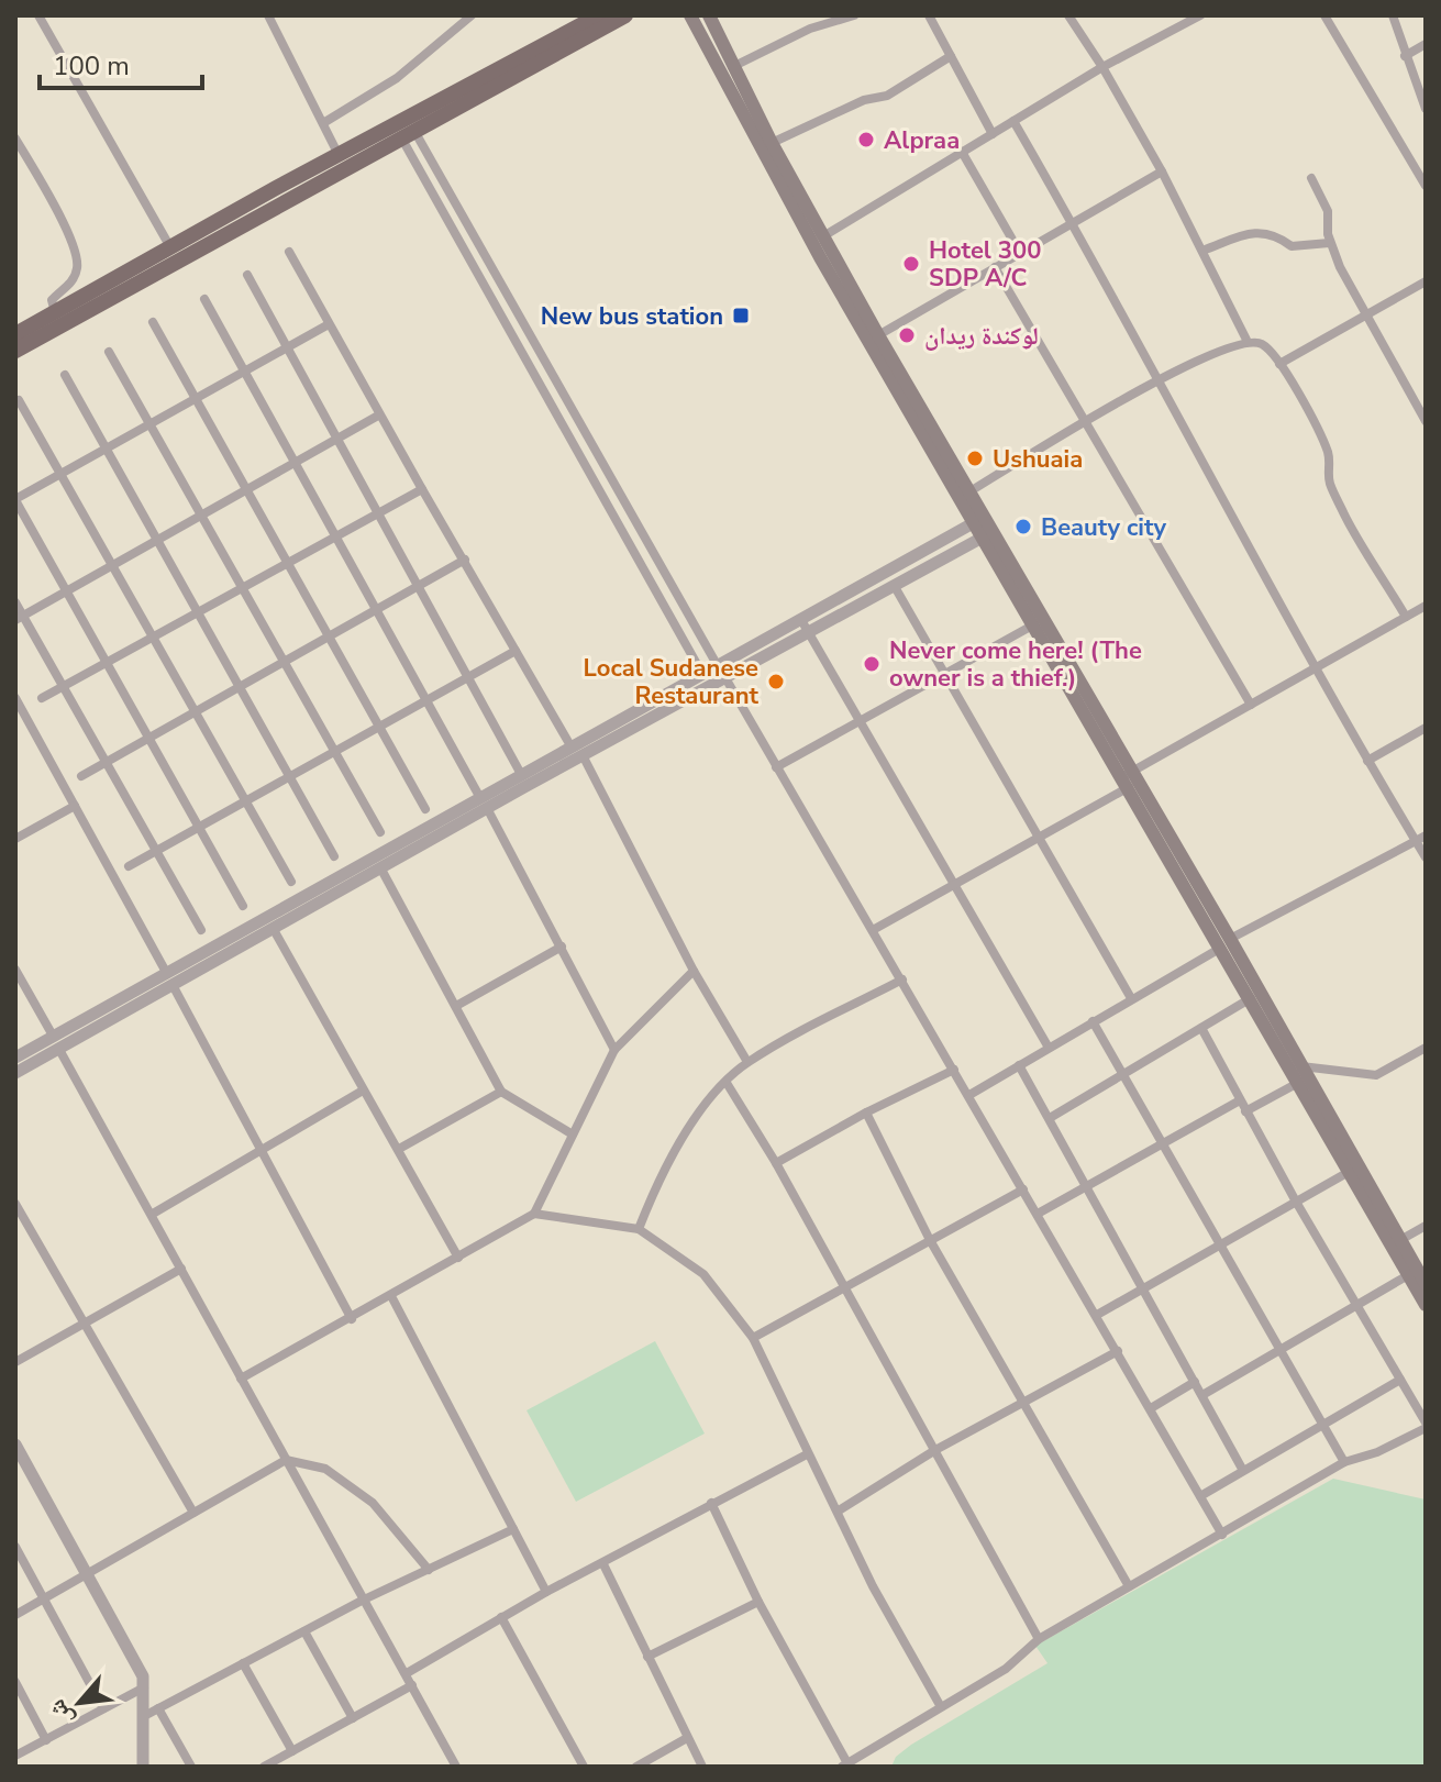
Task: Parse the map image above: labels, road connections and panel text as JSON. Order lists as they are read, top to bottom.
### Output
{
  "places": {
    "other": [
      "Alpraa",
      "Hotel 300 SDP A/C",
      "لوكندة ريدان",
      "Ushuaia",
      "Beauty city",
      "Never come here! (The owner is a thief.)",
      "Local Sudanese Restaurant"
    ],
    "transit": ["New bus station"]
  },
  "scale_bar": "100 m",
  "north": "bottom left"
}
